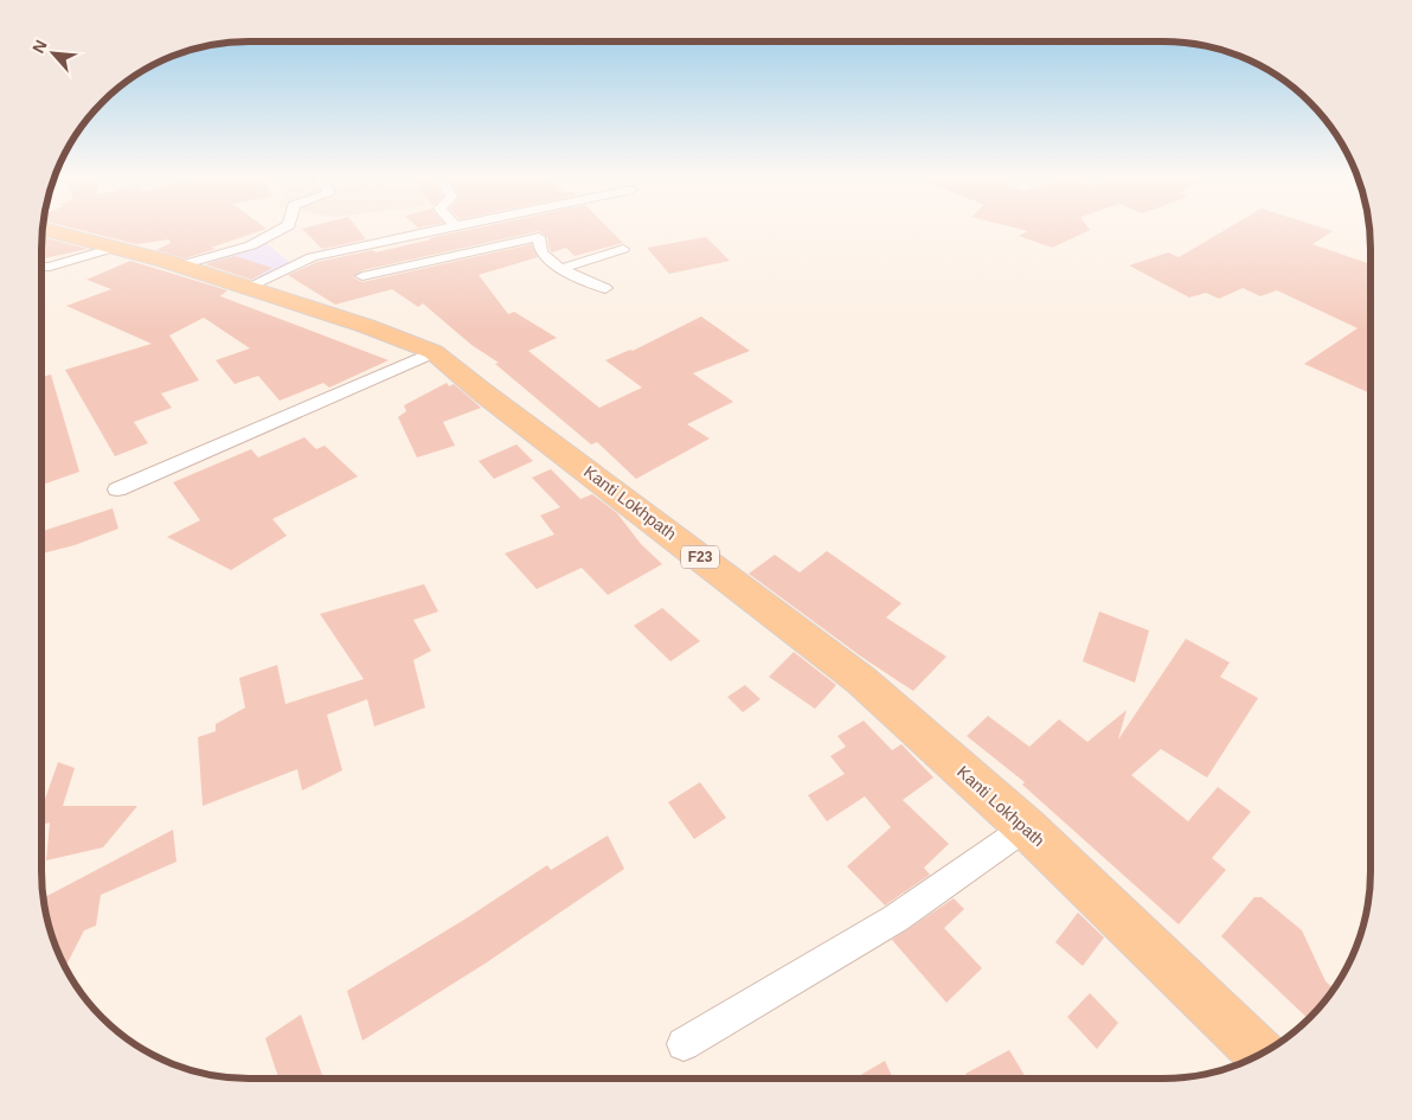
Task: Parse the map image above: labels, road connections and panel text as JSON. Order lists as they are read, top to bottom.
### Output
{
  "streets": {
    "main road": ["Kanti Lokhpath", "F23"]
  },
  "north": "top left"
}
